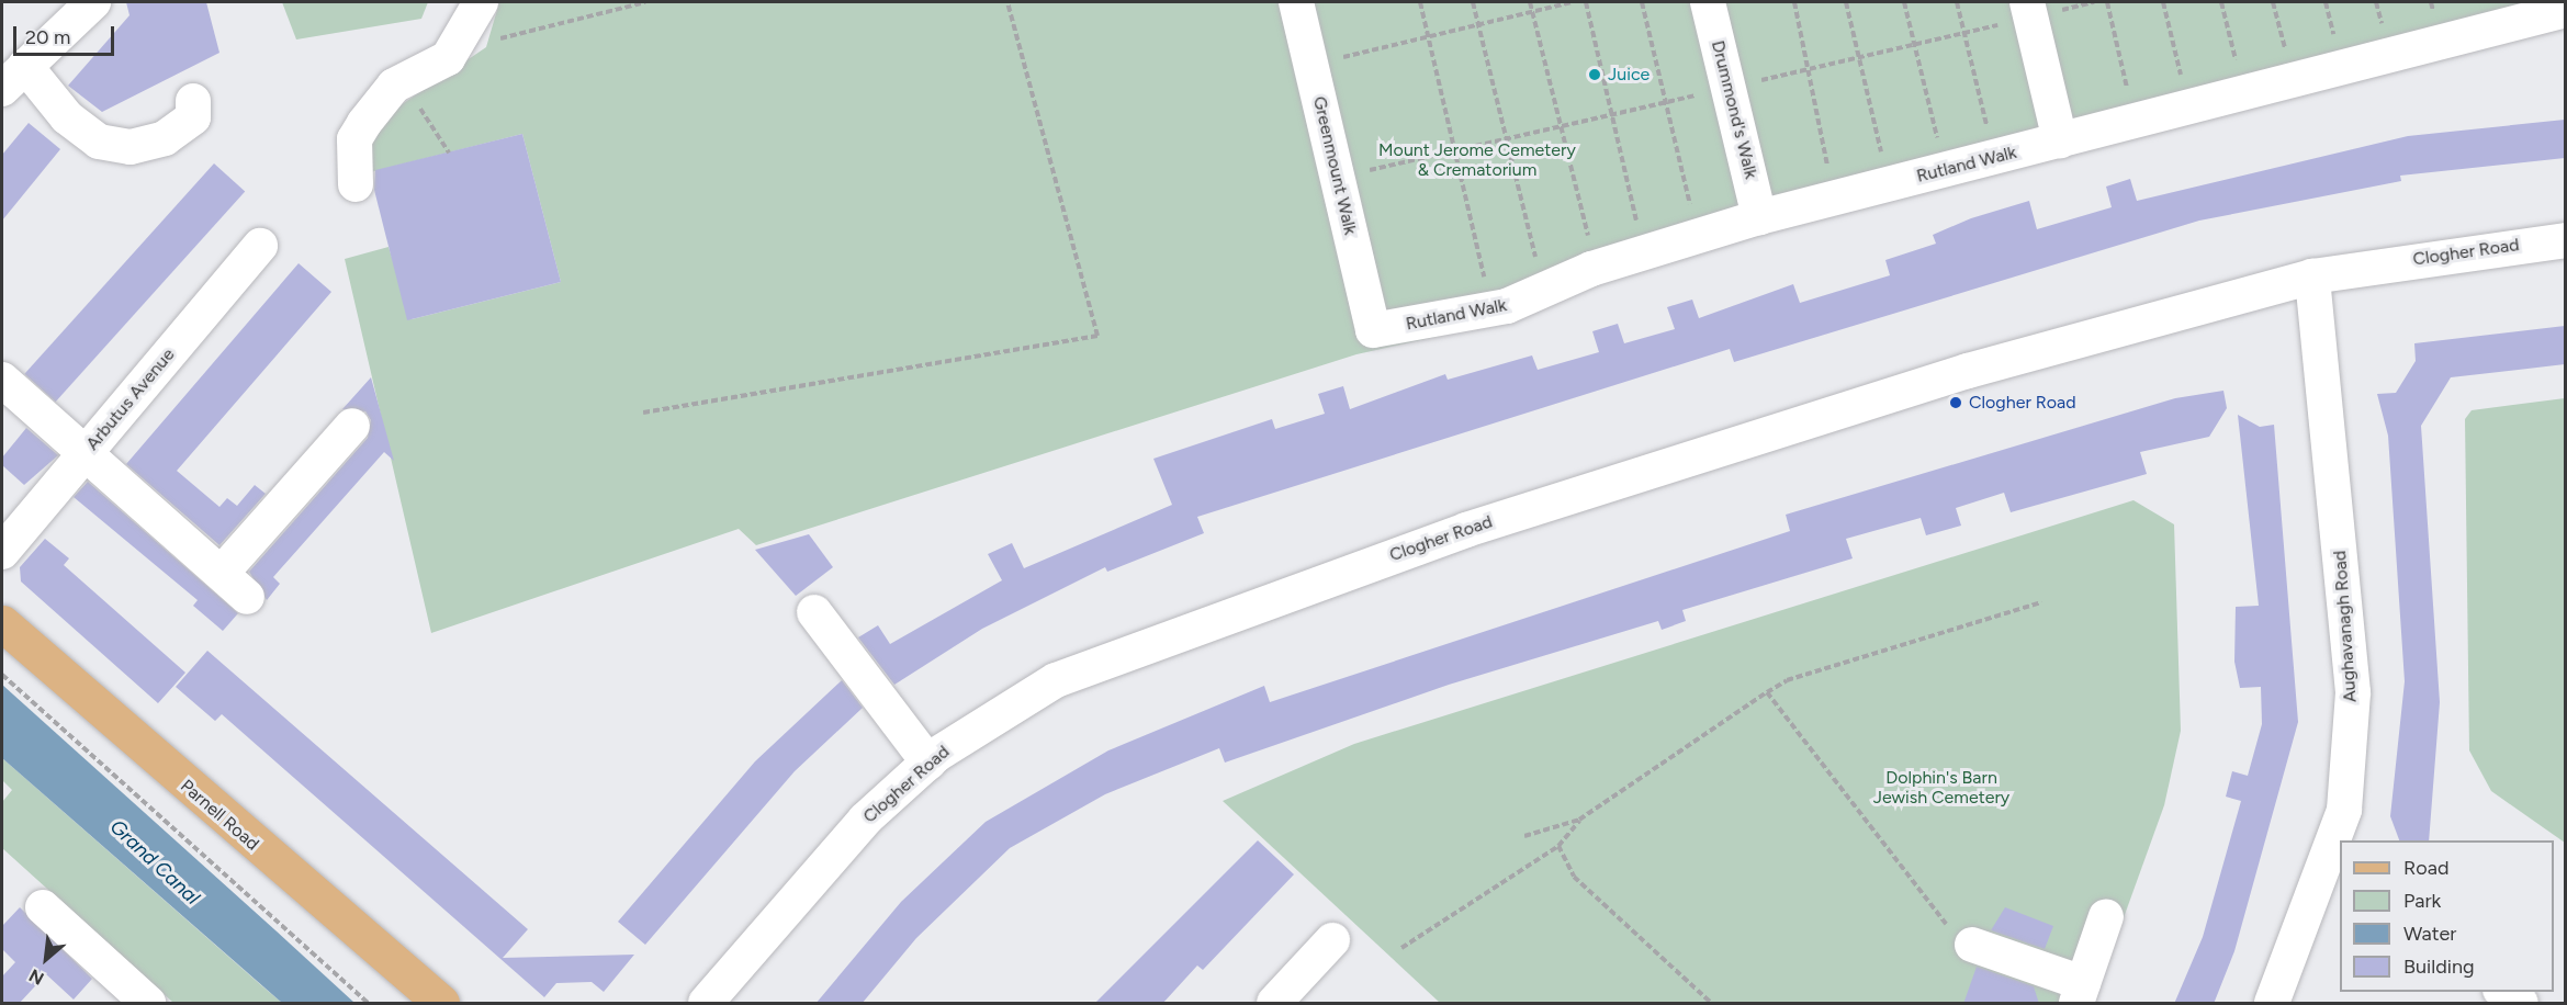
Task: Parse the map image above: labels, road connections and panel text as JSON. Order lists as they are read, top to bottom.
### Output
{
  "streets": {
    "main road": ["Parnell Road"],
    "street": [
      "Drummond's Walk",
      "Rutland Walk",
      "Greenmount Walk",
      "Clogher Road",
      "Arbutus Avenue",
      "Aughavanagh Road"
    ]
  },
  "crossings": [
    ["Drummond's Walk", "Rutland Walk"],
    ["Rutland Walk", "Greenmount Walk"],
    ["Clogher Road", "Aughavanagh Road"]
  ],
  "water": ["Grand Canal"],
  "parks": ["Mount Jerome Cemetery & Crematorium", "Dolphin's Barn Jewish Cemetery"],
  "places": ["Juice", "Clogher Road"],
  "legend": [
    "Road",
    "Park",
    "Water",
    "Building"
  ],
  "scale_bar": "20 m",
  "north": "bottom left"
}
